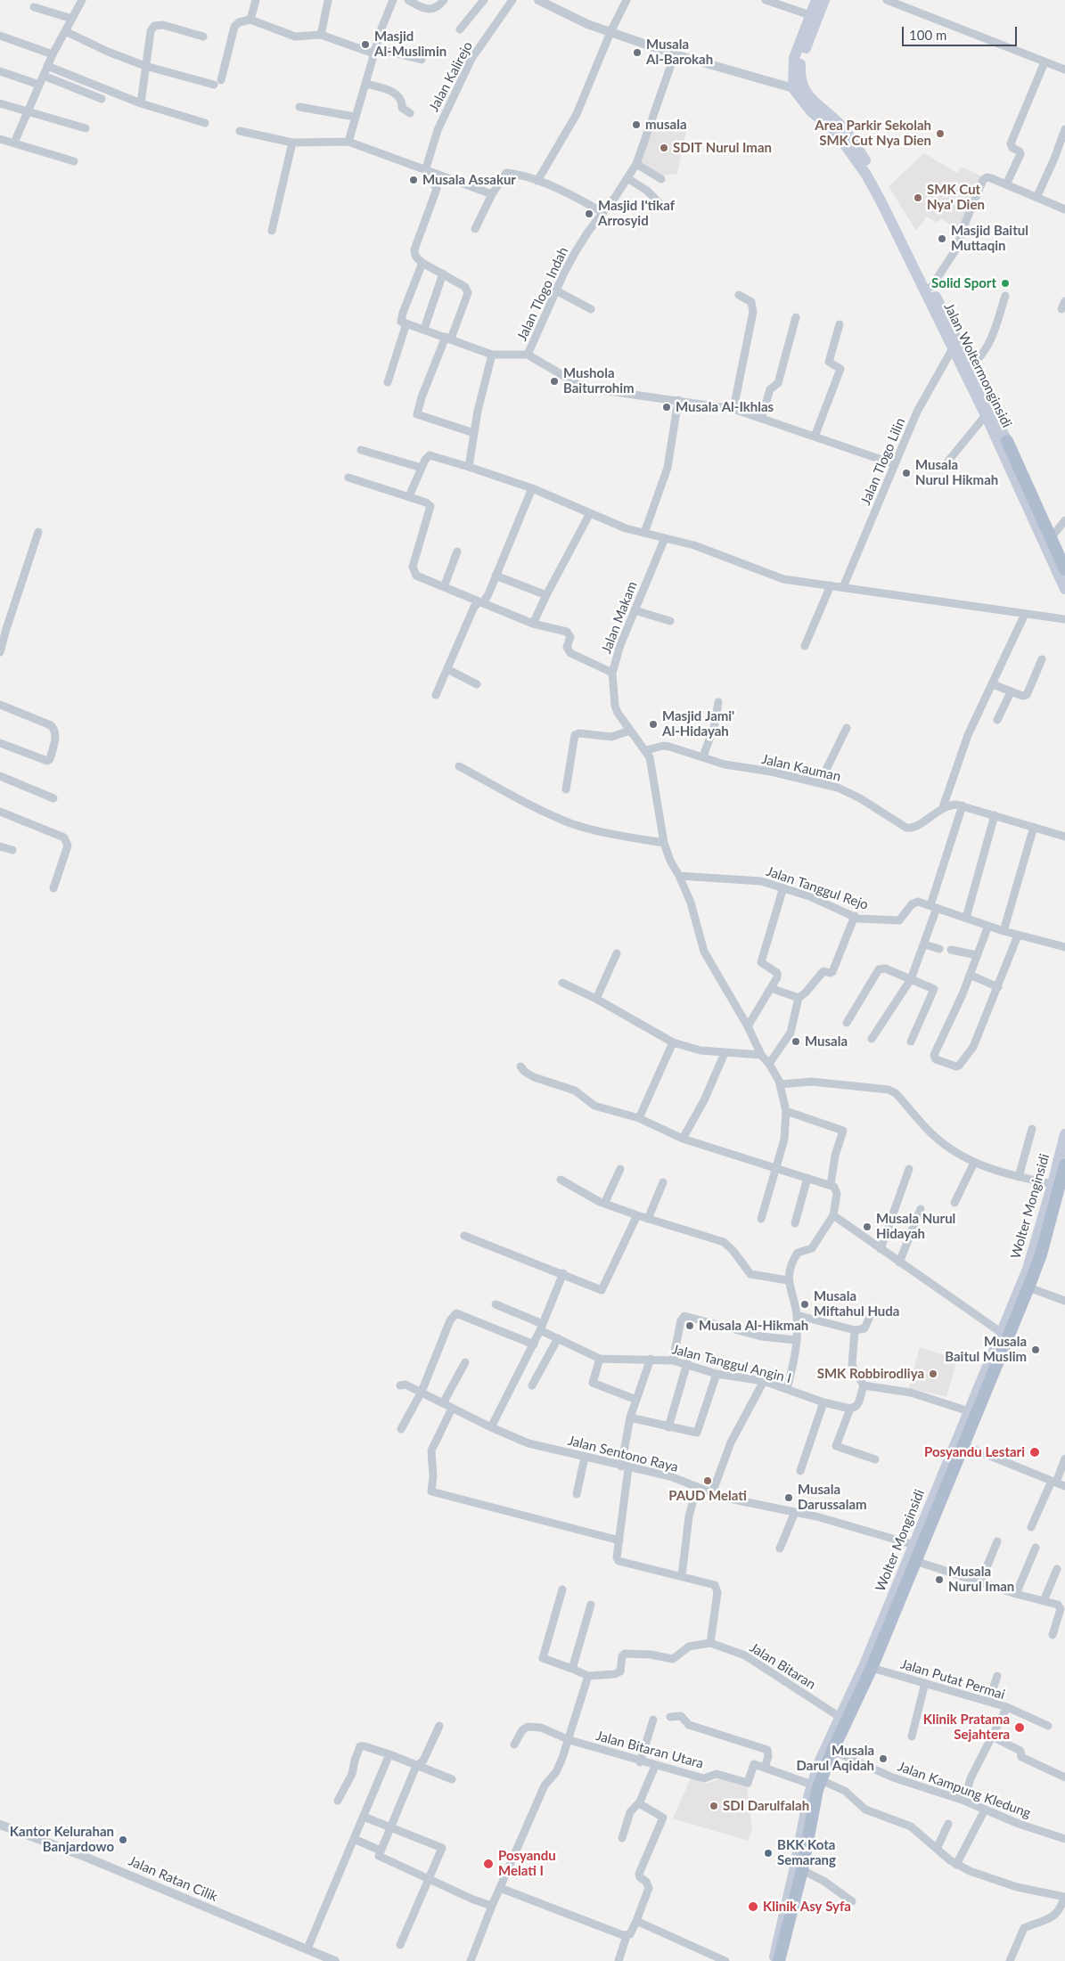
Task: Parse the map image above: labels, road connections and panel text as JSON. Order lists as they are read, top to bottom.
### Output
{
  "streets": {
    "main road": ["Jalan Woltermonginsidi", "Wolter Monginsidi"],
    "street": [
      "Jalan Kalirejo",
      "Jalan Tlogo Indah",
      "Jalan Tlogo Lilin",
      "Jalan Makam",
      "Jalan Kauman",
      "Jalan Tanggul Rejo",
      "Jalan Tanggul Angin I",
      "Jalan Sentono Raya",
      "Jalan Bitaran",
      "Jalan Putat Permai",
      "Jalan Bitaran Utara",
      "Jalan Kampung Kledung",
      "Jalan Ratan Cilik"
    ]
  },
  "crossings": [
    ["Jalan Woltermonginsidi", "Jalan Tlogo Lilin"],
    ["Jalan Makam", "Jalan Kauman"],
    ["Wolter Monginsidi", "Jalan Sentono Raya"],
    ["Wolter Monginsidi", "Jalan Bitaran"],
    ["Wolter Monginsidi", "Jalan Putat Permai"],
    ["Wolter Monginsidi", "Jalan Kampung Kledung"],
    ["Jalan Putat Permai", "Jalan Kampung Kledung"]
  ],
  "places": [
    "Masjid Al-Muslimin",
    "Musala Al-Barokah",
    "musala",
    "Area Parkir Sekolah SMK Cut Nya Dien",
    "SDIT Nurul Iman",
    "Musala Assakur",
    "SMK Cut Nya' Dien",
    "Masjid I'tikaf Arrosyid",
    "Masjid Baitul Muttaqin",
    "Solid Sport",
    "Mushola Baiturrohim",
    "Musala Al-Ikhlas",
    "Musala Nurul Hikmah",
    "Masjid Jami' Al-Hidayah",
    "Musala",
    "Musala Nurul Hidayah",
    "Musala Miftahul Huda",
    "Musala Al-Hikmah",
    "Musala Baitul Muslim",
    "SMK Robbirodliya",
    "Posyandu Lestari",
    "PAUD Melati",
    "Musala Darussalam",
    "Musala Nurul Iman",
    "Klinik Pratama Sejahtera",
    "Musala Darul Aqidah",
    "SDI Darulfalah",
    "Kantor Kelurahan Banjardowo",
    "BKK Kota Semarang",
    "Posyandu Melati I",
    "Klinik Asy Syfa"
  ],
  "scale_bar": "100 m"
}
